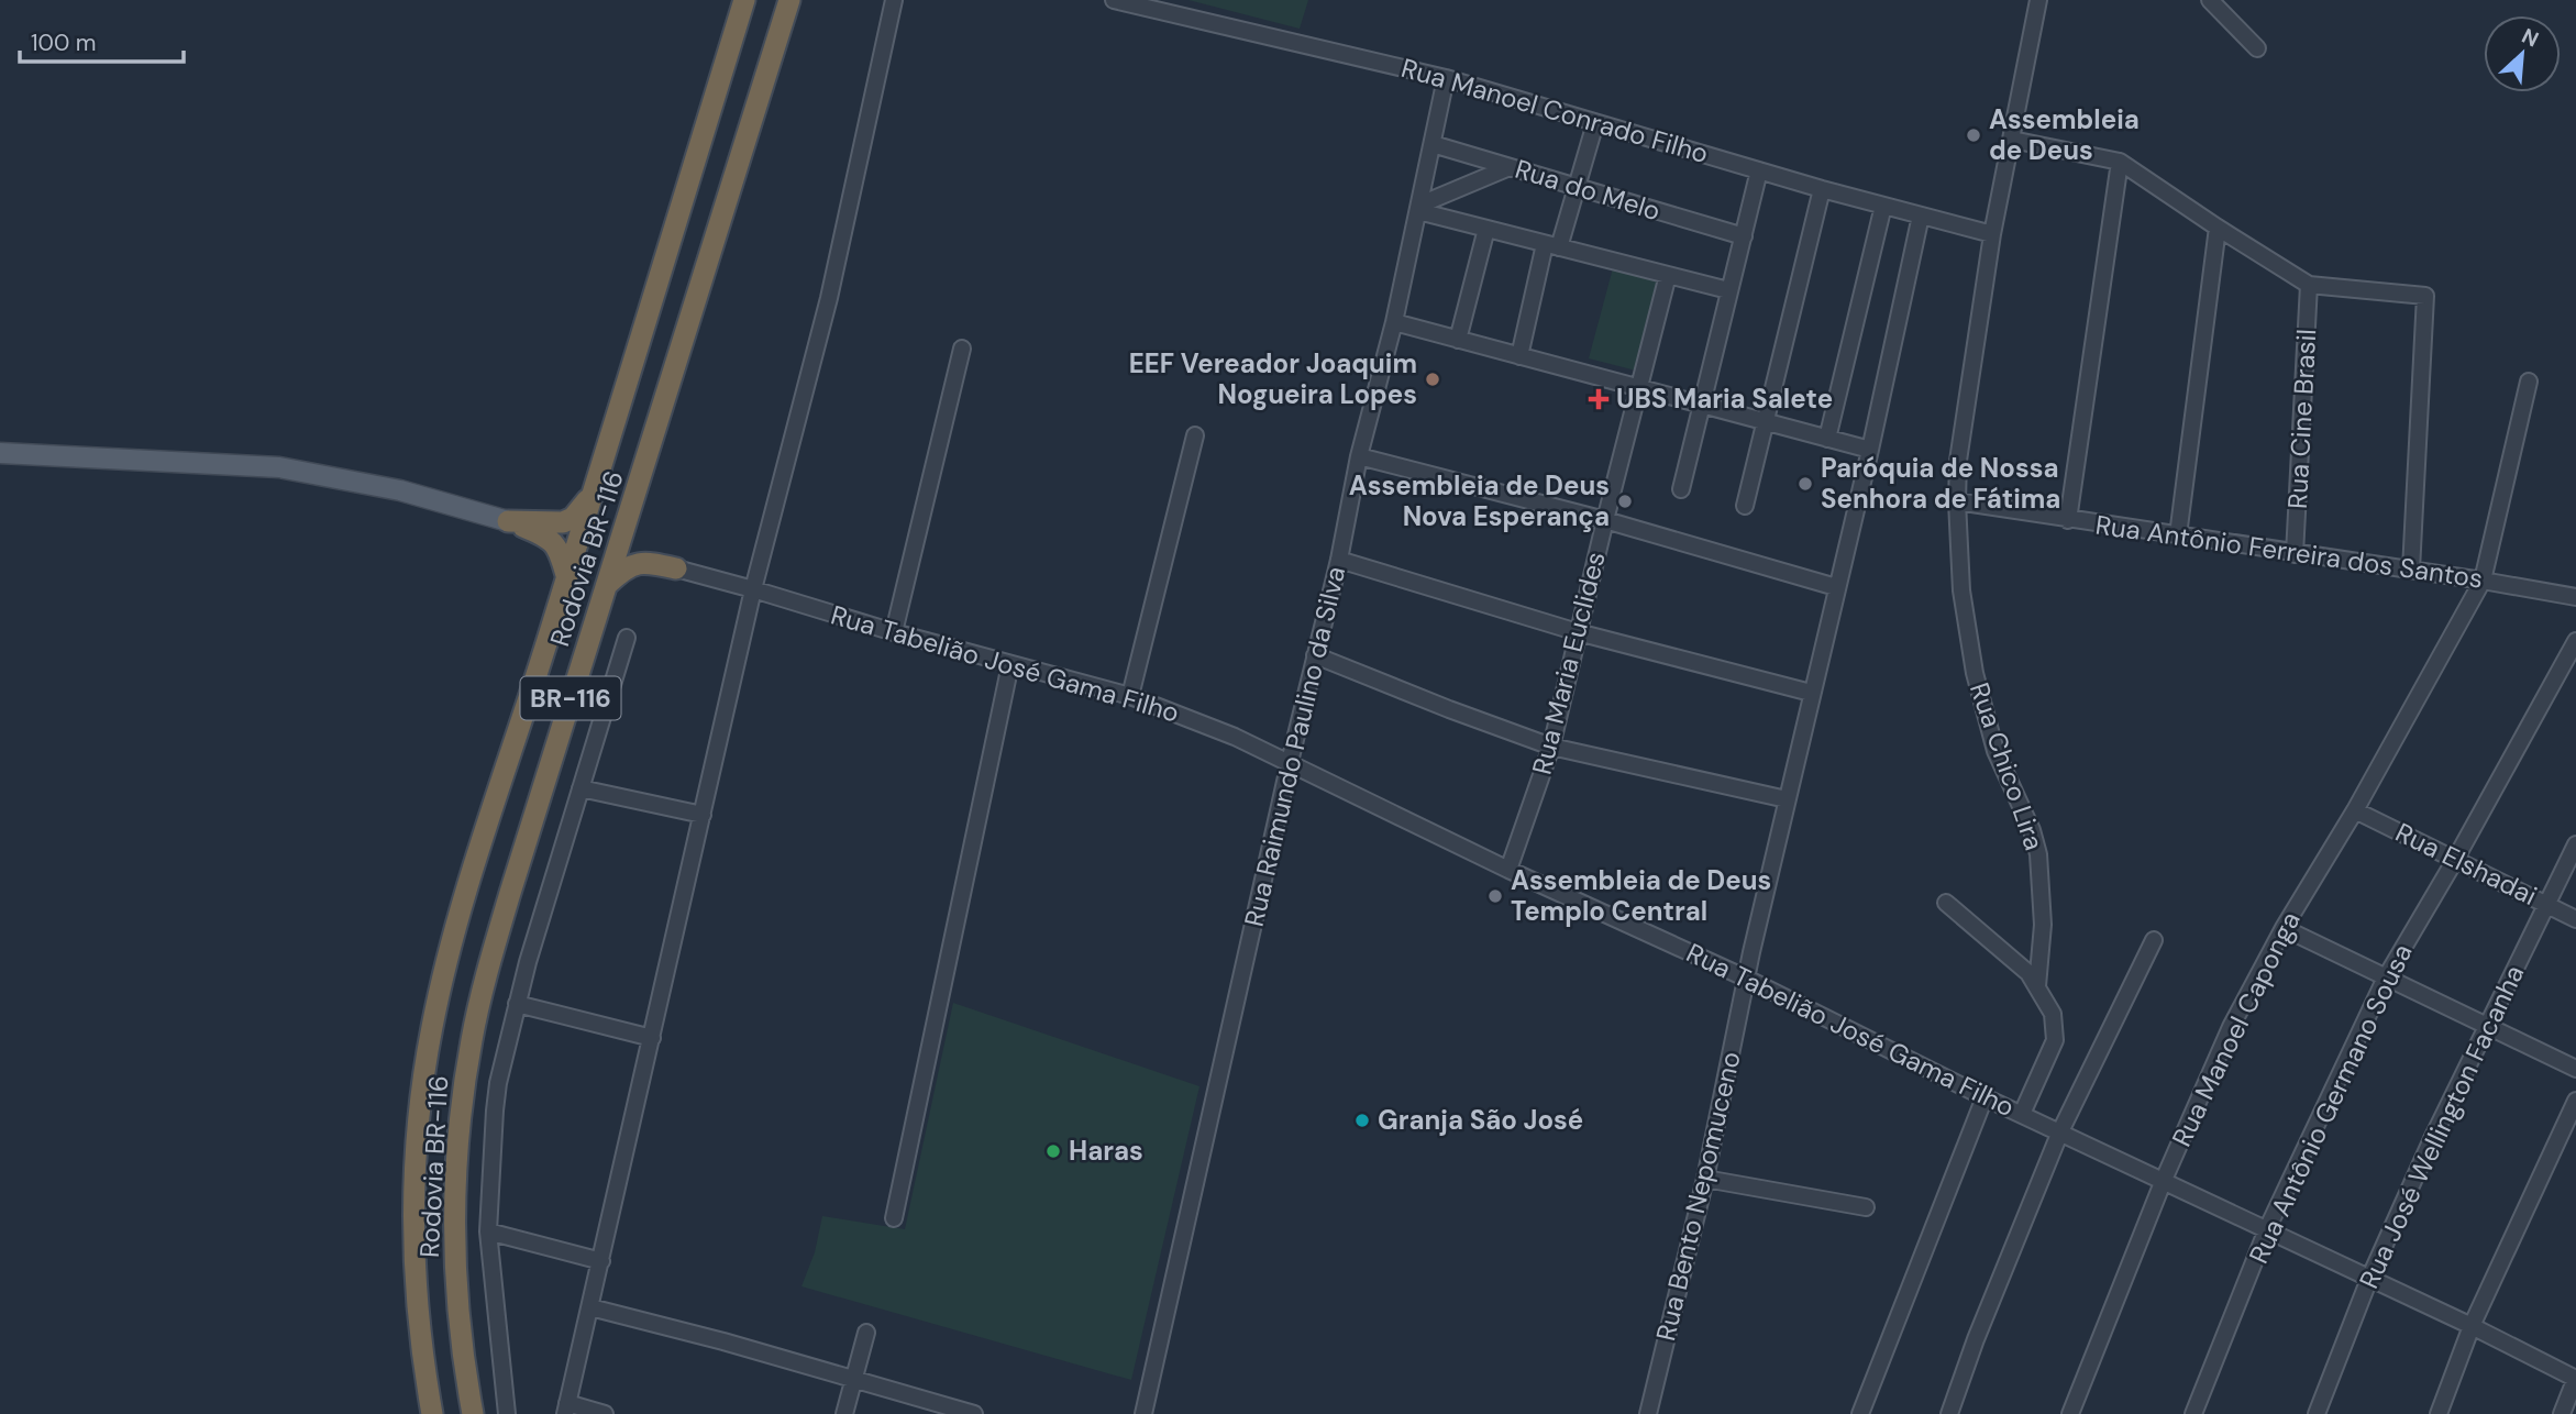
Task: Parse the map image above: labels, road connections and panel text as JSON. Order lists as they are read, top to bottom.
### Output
{
  "streets": {
    "highway": ["Rodovia BR-116", "BR-116"],
    "street": [
      "Rua Manoel Conrado Filho",
      "Rua do Melo",
      "Rua Cine Brasil",
      "Rua Antônio Ferreira dos Santos",
      "Rua Maria Euclides",
      "Rua Tabelião José Gama Filho",
      "Rua Raimundo Paulino da Silva",
      "Rua Chico Lira",
      "Rua Elshadai",
      "Rua Manoel Caponga",
      "Rua Antônio Germano Sousa",
      "Rua José Wellington Facanha",
      "Rua Bento Nepomuceno"
    ]
  },
  "crossings": [
    ["Rua Manoel Conrado Filho", "Rua Raimundo Paulino da Silva"],
    ["Rua Manoel Conrado Filho", "Rua Chico Lira"],
    ["Rua Manoel Conrado Filho", "Rua Bento Nepomuceno"],
    ["Rua do Melo", "Rua Raimundo Paulino da Silva"],
    ["Rua Cine Brasil", "Rua Antônio Ferreira dos Santos"],
    ["Rua Antônio Ferreira dos Santos", "Rua Chico Lira"],
    ["Rua Antônio Ferreira dos Santos", "Rua Manoel Caponga"],
    ["Rua Maria Euclides", "Rua Tabelião José Gama Filho"],
    ["Rua Tabelião José Gama Filho", "Rua Raimundo Paulino da Silva"],
    ["Rua Tabelião José Gama Filho", "Rua Chico Lira"],
    ["Rua Tabelião José Gama Filho", "Rua Manoel Caponga"],
    ["Rua Tabelião José Gama Filho", "Rua Antônio Germano Sousa"],
    ["Rua Tabelião José Gama Filho", "Rua José Wellington Facanha"],
    ["Rua Tabelião José Gama Filho", "Rua Bento Nepomuceno"],
    ["Rua Elshadai", "Rua Manoel Caponga"],
    ["Rua Elshadai", "Rua Antônio Germano Sousa"],
    ["Rua Elshadai", "Rua José Wellington Facanha"]
  ],
  "places": {
    "other": [
      "Assembleia de Deus",
      "EEF Vereador Joaquim Nogueira Lopes",
      "Paróquia de Nossa Senhora de Fátima",
      "Assembleia de Deus Nova Esperança",
      "Assembleia de Deus Templo Central",
      "Granja São José",
      "Haras"
    ],
    "health": ["UBS Maria Salete"]
  },
  "scale_bar": "100 m",
  "north": "top right"
}
